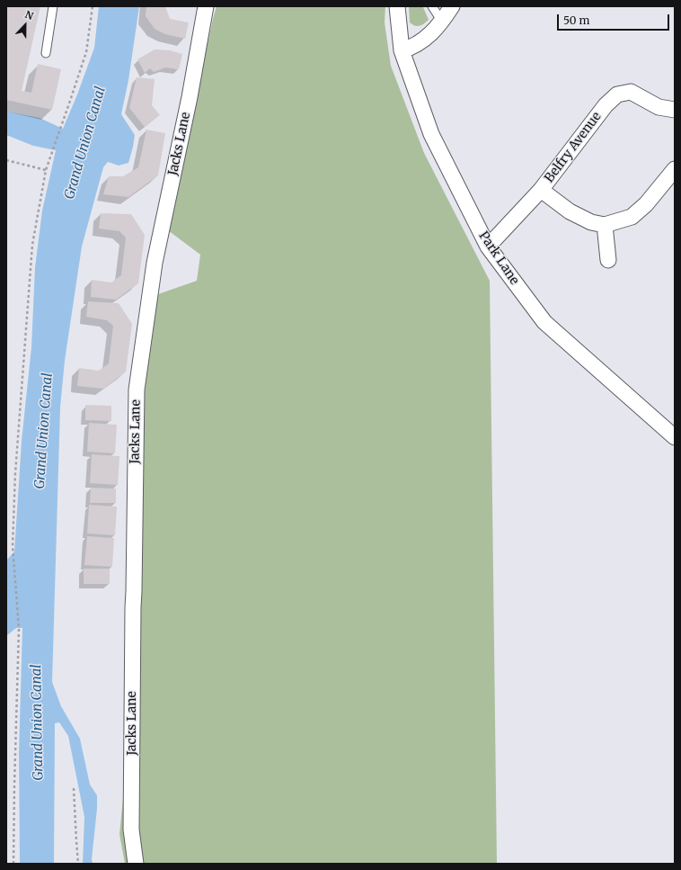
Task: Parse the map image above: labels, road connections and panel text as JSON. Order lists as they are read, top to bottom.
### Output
{
  "streets": {
    "street": ["Jacks Lane", "Belfry Avenue", "Park Lane"]
  },
  "crossings": [
    ["Belfry Avenue", "Park Lane"]
  ],
  "water": ["Grand Union Canal"],
  "scale_bar": "50 m",
  "north": "top"
}
